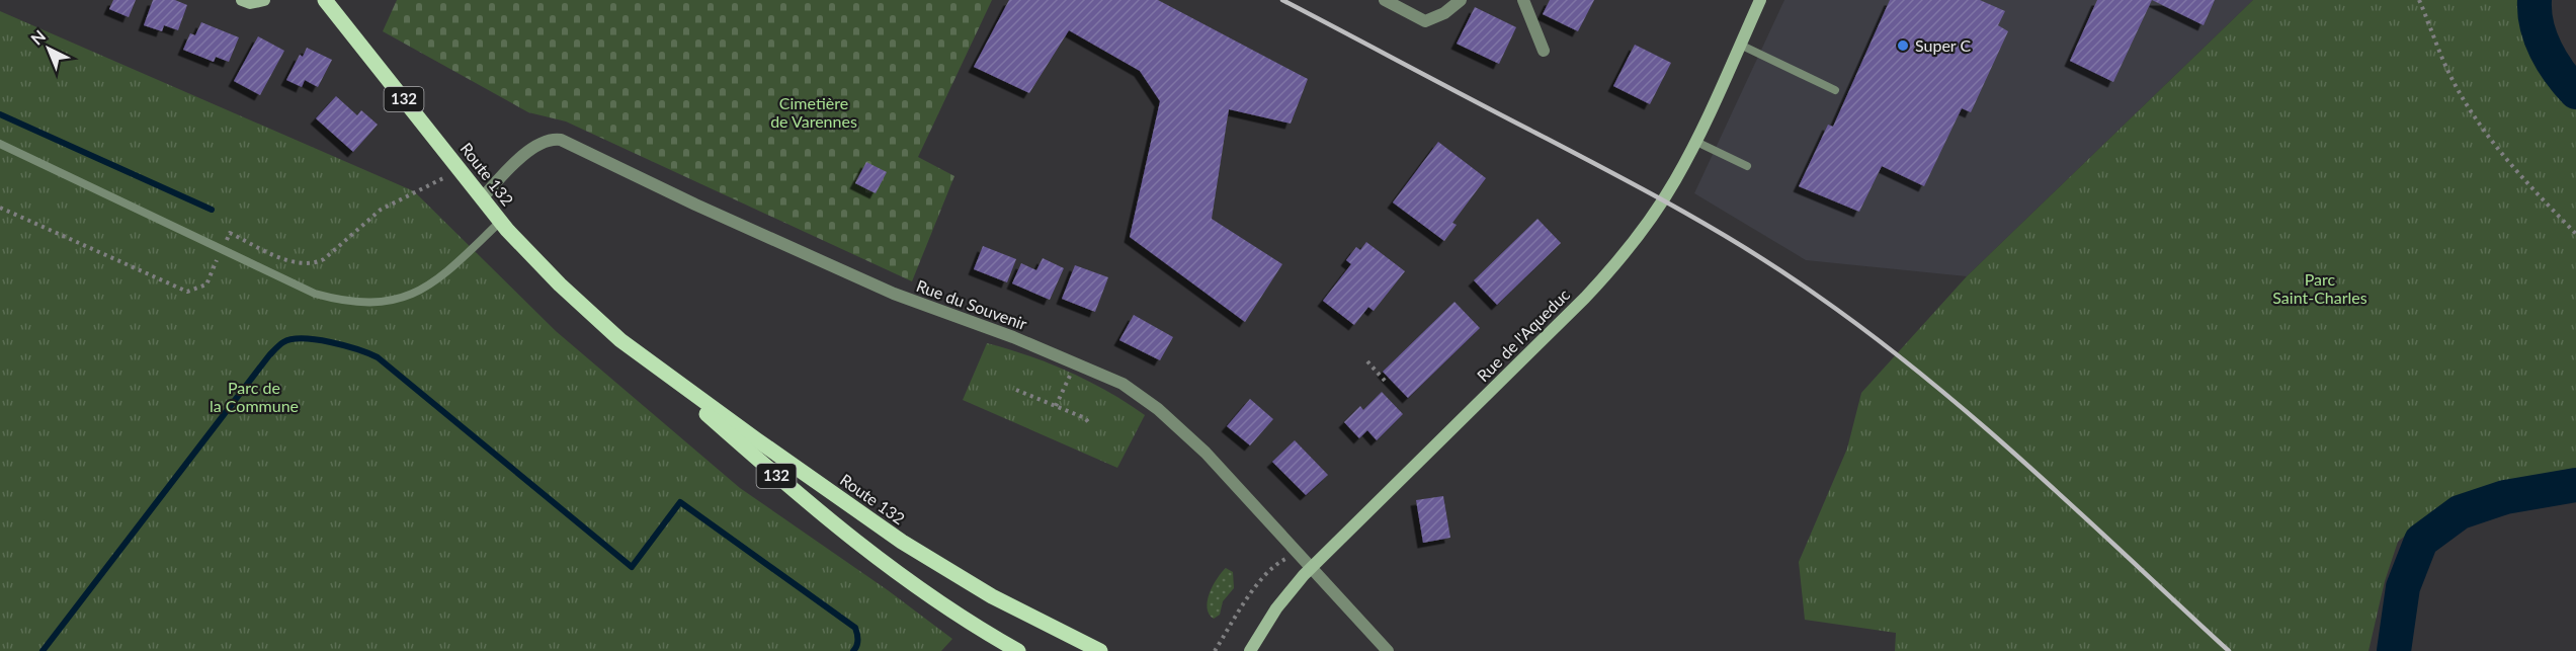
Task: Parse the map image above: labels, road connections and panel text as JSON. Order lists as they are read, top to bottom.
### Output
{
  "streets": {
    "main road": ["132", "Route 132"],
    "street": ["Rue du Souvenir", "Rue de l'Aqueduc"]
  },
  "crossings": [
    ["Route 132", "Rue du Souvenir"],
    ["Rue du Souvenir", "Rue de l'Aqueduc"]
  ],
  "parks": ["Cimetière de Varennes", "Parc Saint-Charles", "Parc de la Commune"],
  "places": ["Super C"],
  "north": "top left"
}
